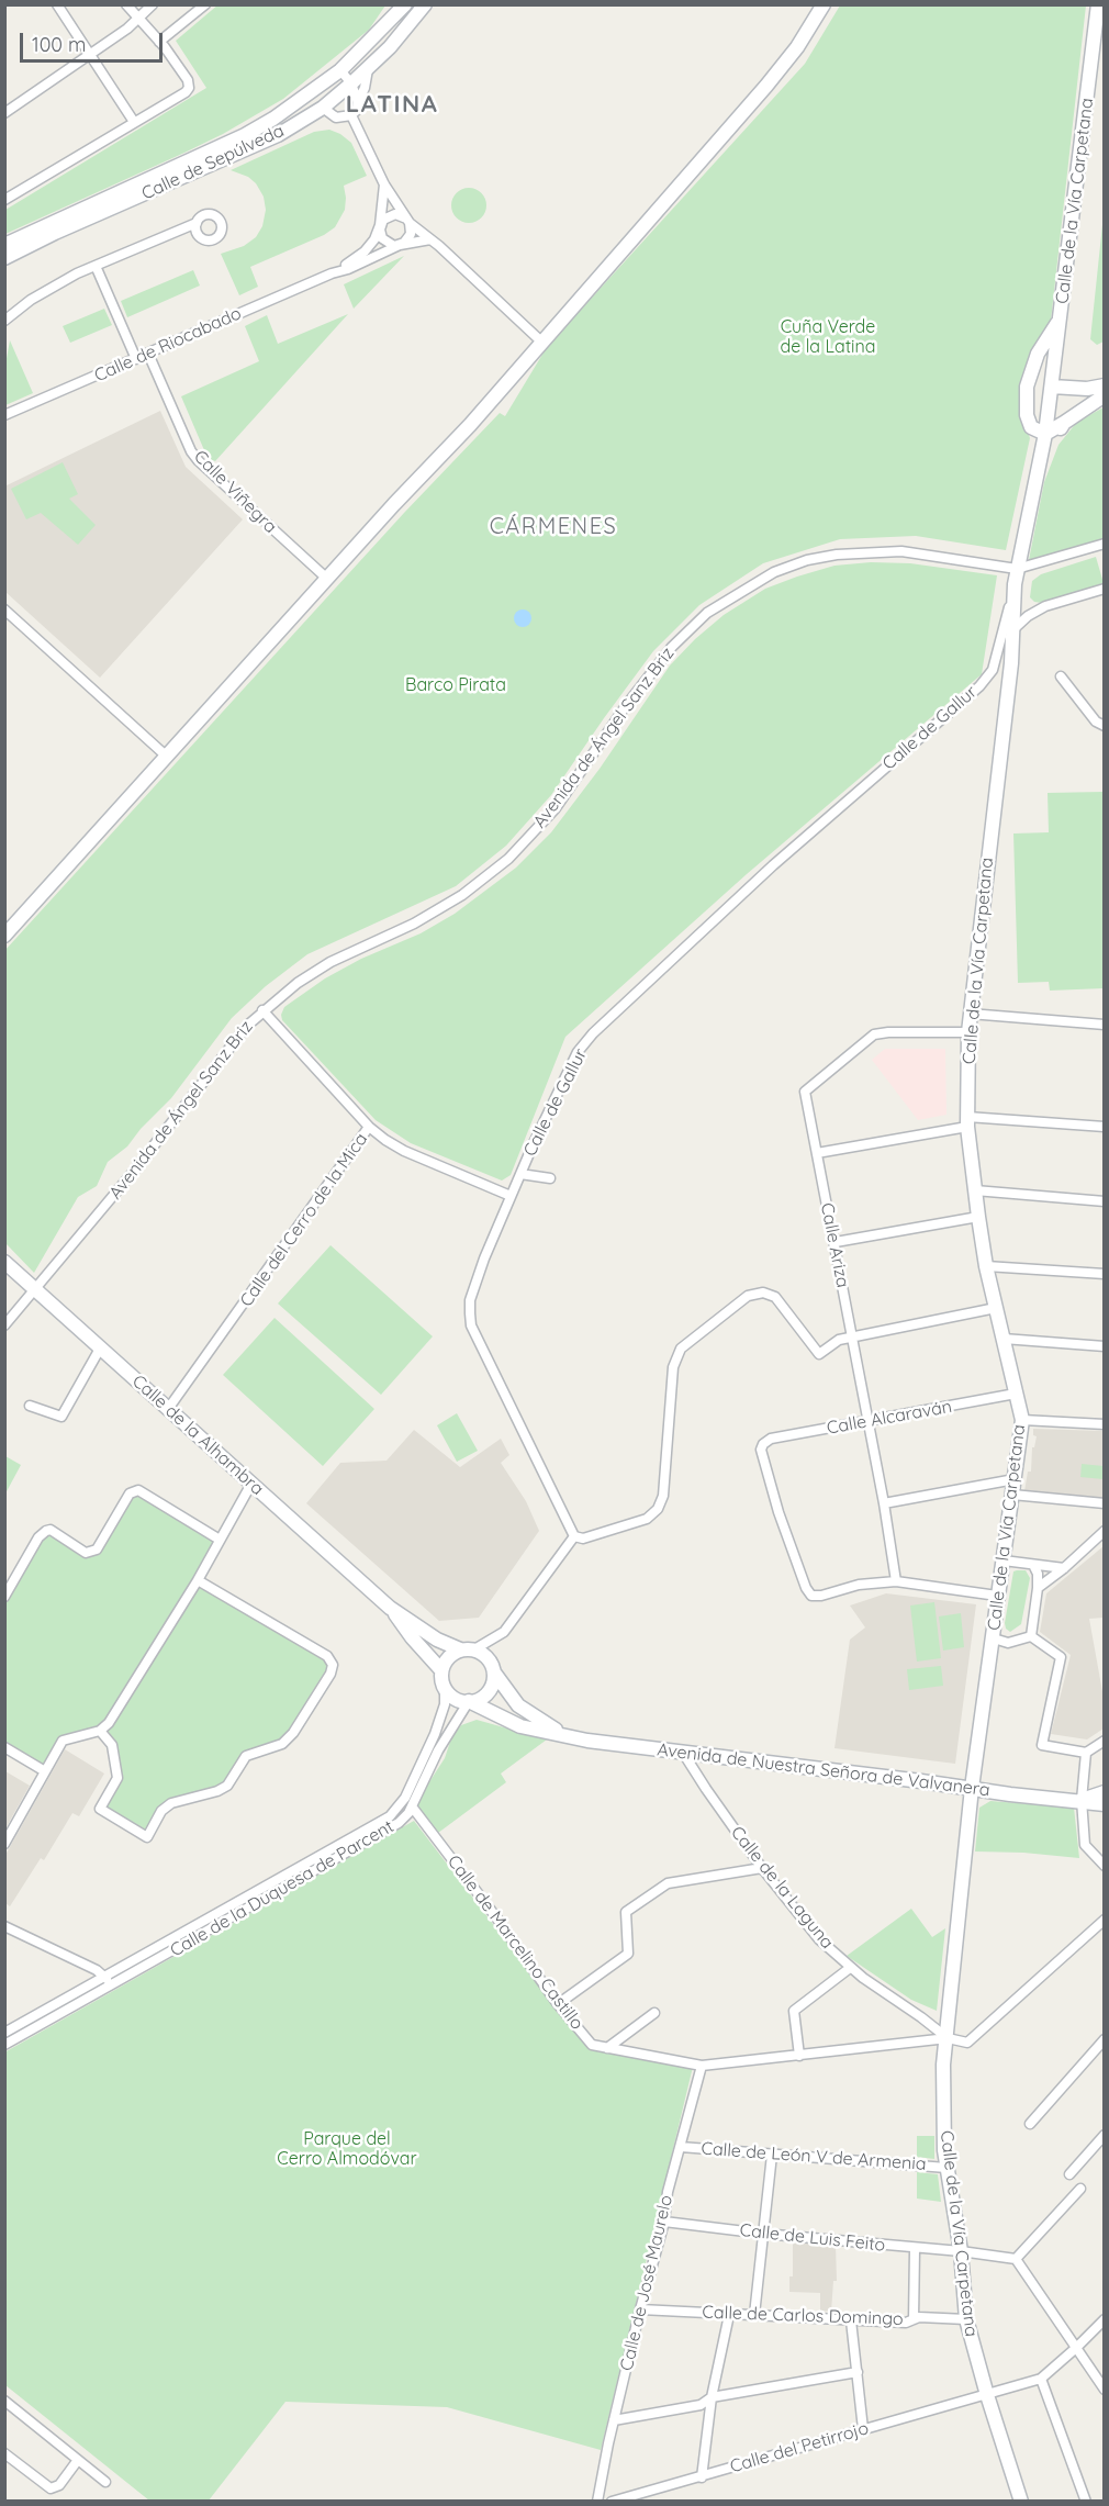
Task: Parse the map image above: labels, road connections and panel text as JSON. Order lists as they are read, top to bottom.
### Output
{
  "streets": {
    "street": [
      "Calle de Sepúlveda",
      "Calle de la Vía Carpetana",
      "Calle de Riocabado",
      "Calle Viñegra",
      "Calle de Gallur",
      "Avenida de Ángel Sanz Briz",
      "Calle del Cerro de la Mica",
      "Calle Ariza",
      "Calle Alcaraván",
      "Calle de la Alhambra",
      "Avenida de Nuestra Señora de Valvanera",
      "Calle de la Laguna",
      "Calle de la Duquesa de Parcent",
      "Calle de Marcelino Castillo",
      "Calle de León V de Armenia",
      "Calle de Luis Feito",
      "Calle de José Maurelo",
      "Calle de Carlos Domingo",
      "Calle del Petirrojo"
    ]
  },
  "crossings": [
    ["Calle de la Vía Carpetana", "Calle de Gallur"],
    ["Calle de la Vía Carpetana", "Avenida de Ángel Sanz Briz"],
    ["Calle de la Vía Carpetana", "Calle Ariza"],
    ["Calle de la Vía Carpetana", "Calle Alcaraván"],
    ["Calle de la Vía Carpetana", "Avenida de Nuestra Señora de Valvanera"],
    ["Calle de la Vía Carpetana", "Calle de la Laguna"],
    ["Calle de la Vía Carpetana", "Calle de Marcelino Castillo"],
    ["Calle de la Vía Carpetana", "Calle de León V de Armenia"],
    ["Calle de la Vía Carpetana", "Calle de Luis Feito"],
    ["Calle de la Vía Carpetana", "Calle de Carlos Domingo"],
    ["Calle de la Vía Carpetana", "Calle del Petirrojo"],
    ["Calle de Riocabado", "Calle Viñegra"],
    ["Calle de Gallur", "Calle del Cerro de la Mica"],
    ["Avenida de Ángel Sanz Briz", "Calle de la Alhambra"],
    ["Calle del Cerro de la Mica", "Calle de la Alhambra"],
    ["Calle Ariza", "Calle Alcaraván"],
    ["Calle de la Alhambra", "Avenida de Nuestra Señora de Valvanera"],
    ["Calle de la Alhambra", "Calle de la Duquesa de Parcent"],
    ["Avenida de Nuestra Señora de Valvanera", "Calle de la Laguna"],
    ["Avenida de Nuestra Señora de Valvanera", "Calle de la Duquesa de Parcent"],
    ["Calle de la Laguna", "Calle de Marcelino Castillo"],
    ["Calle de la Duquesa de Parcent", "Calle de Marcelino Castillo"],
    ["Calle de Marcelino Castillo", "Calle de José Maurelo"],
    ["Calle de León V de Armenia", "Calle de José Maurelo"],
    ["Calle de Luis Feito", "Calle de José Maurelo"],
    ["Calle de José Maurelo", "Calle de Carlos Domingo"]
  ],
  "districts": ["LATINA", "CÁRMENES"],
  "parks": ["Cuña Verde de la Latina", "Barco Pirata", "Parque del Cerro Almodóvar"],
  "scale_bar": "100 m"
}
